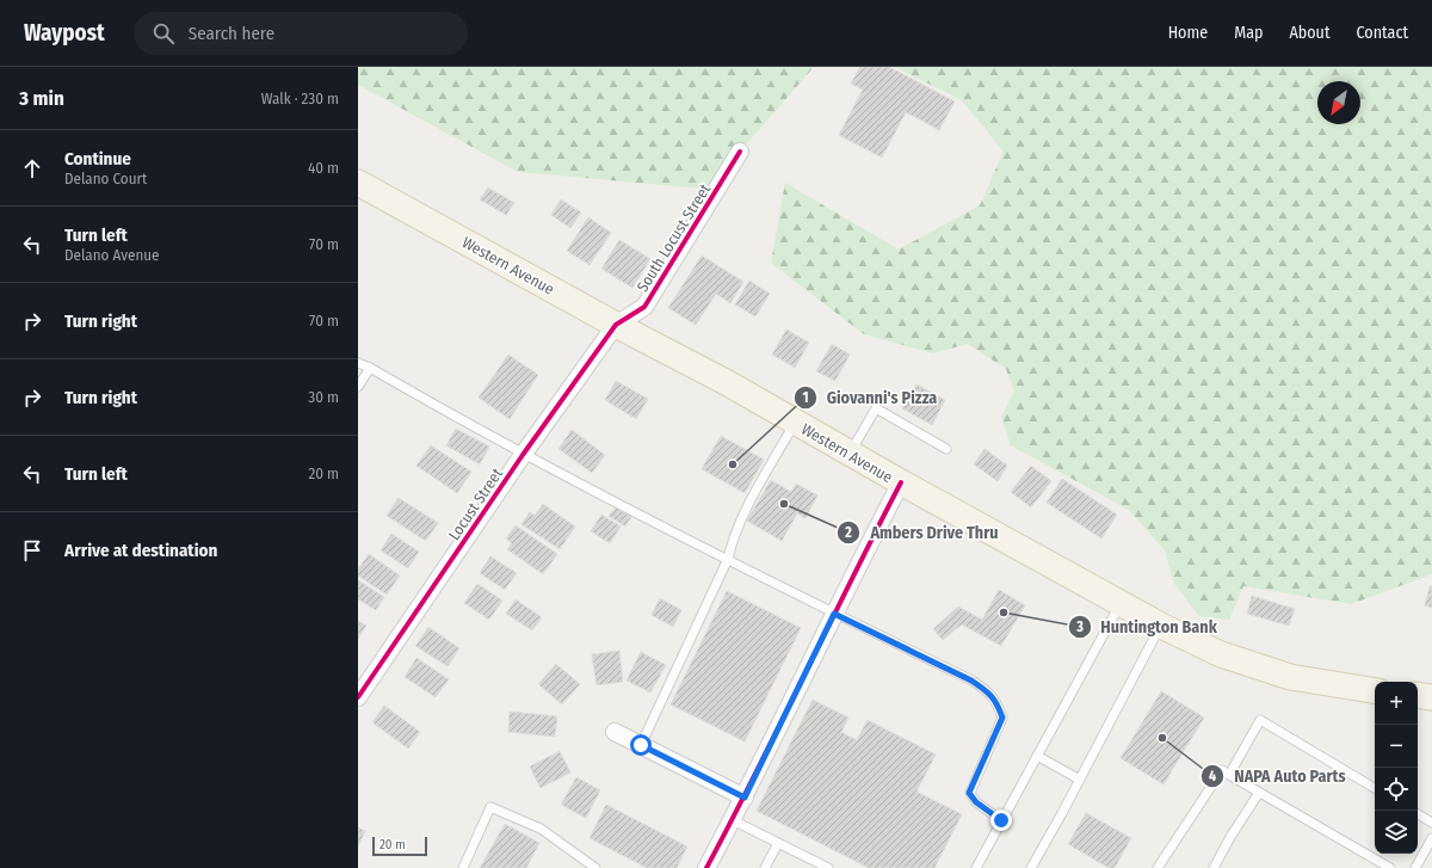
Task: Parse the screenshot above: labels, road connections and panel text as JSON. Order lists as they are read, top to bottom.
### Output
{
  "streets": {
    "main road": ["Western Avenue"],
    "street": ["South Locust Street", "Locust Street"]
  },
  "crossings": [
    ["South Locust Street", "Western Avenue"],
    ["South Locust Street", "Locust Street"],
    ["Western Avenue", "Locust Street"]
  ],
  "places": [
    "Giovanni's Pizza",
    "Ambers Drive Thru",
    "Huntington Bank",
    "NAPA Auto Parts"
  ],
  "scale_bar": "20 m",
  "north": "bottom left",
  "page": {
    "header": "Waypost",
    "search": "Search here",
    "nav": [
      "Home",
      "Map",
      "About",
      "Contact"
    ],
    "heading": ["3 min", "Walk · 230 m"],
    "list": [
      ["Continue", "Delano Court", "40 m"],
      ["Turn left", "Delano Avenue", "70 m"],
      ["Turn right", "70 m"],
      ["Turn right", "30 m"],
      ["Turn left", "20 m"],
      "Arrive at destination"
    ],
    "map_buttons": ["+", "−"],
    "scale": "20 m"
  }
}
